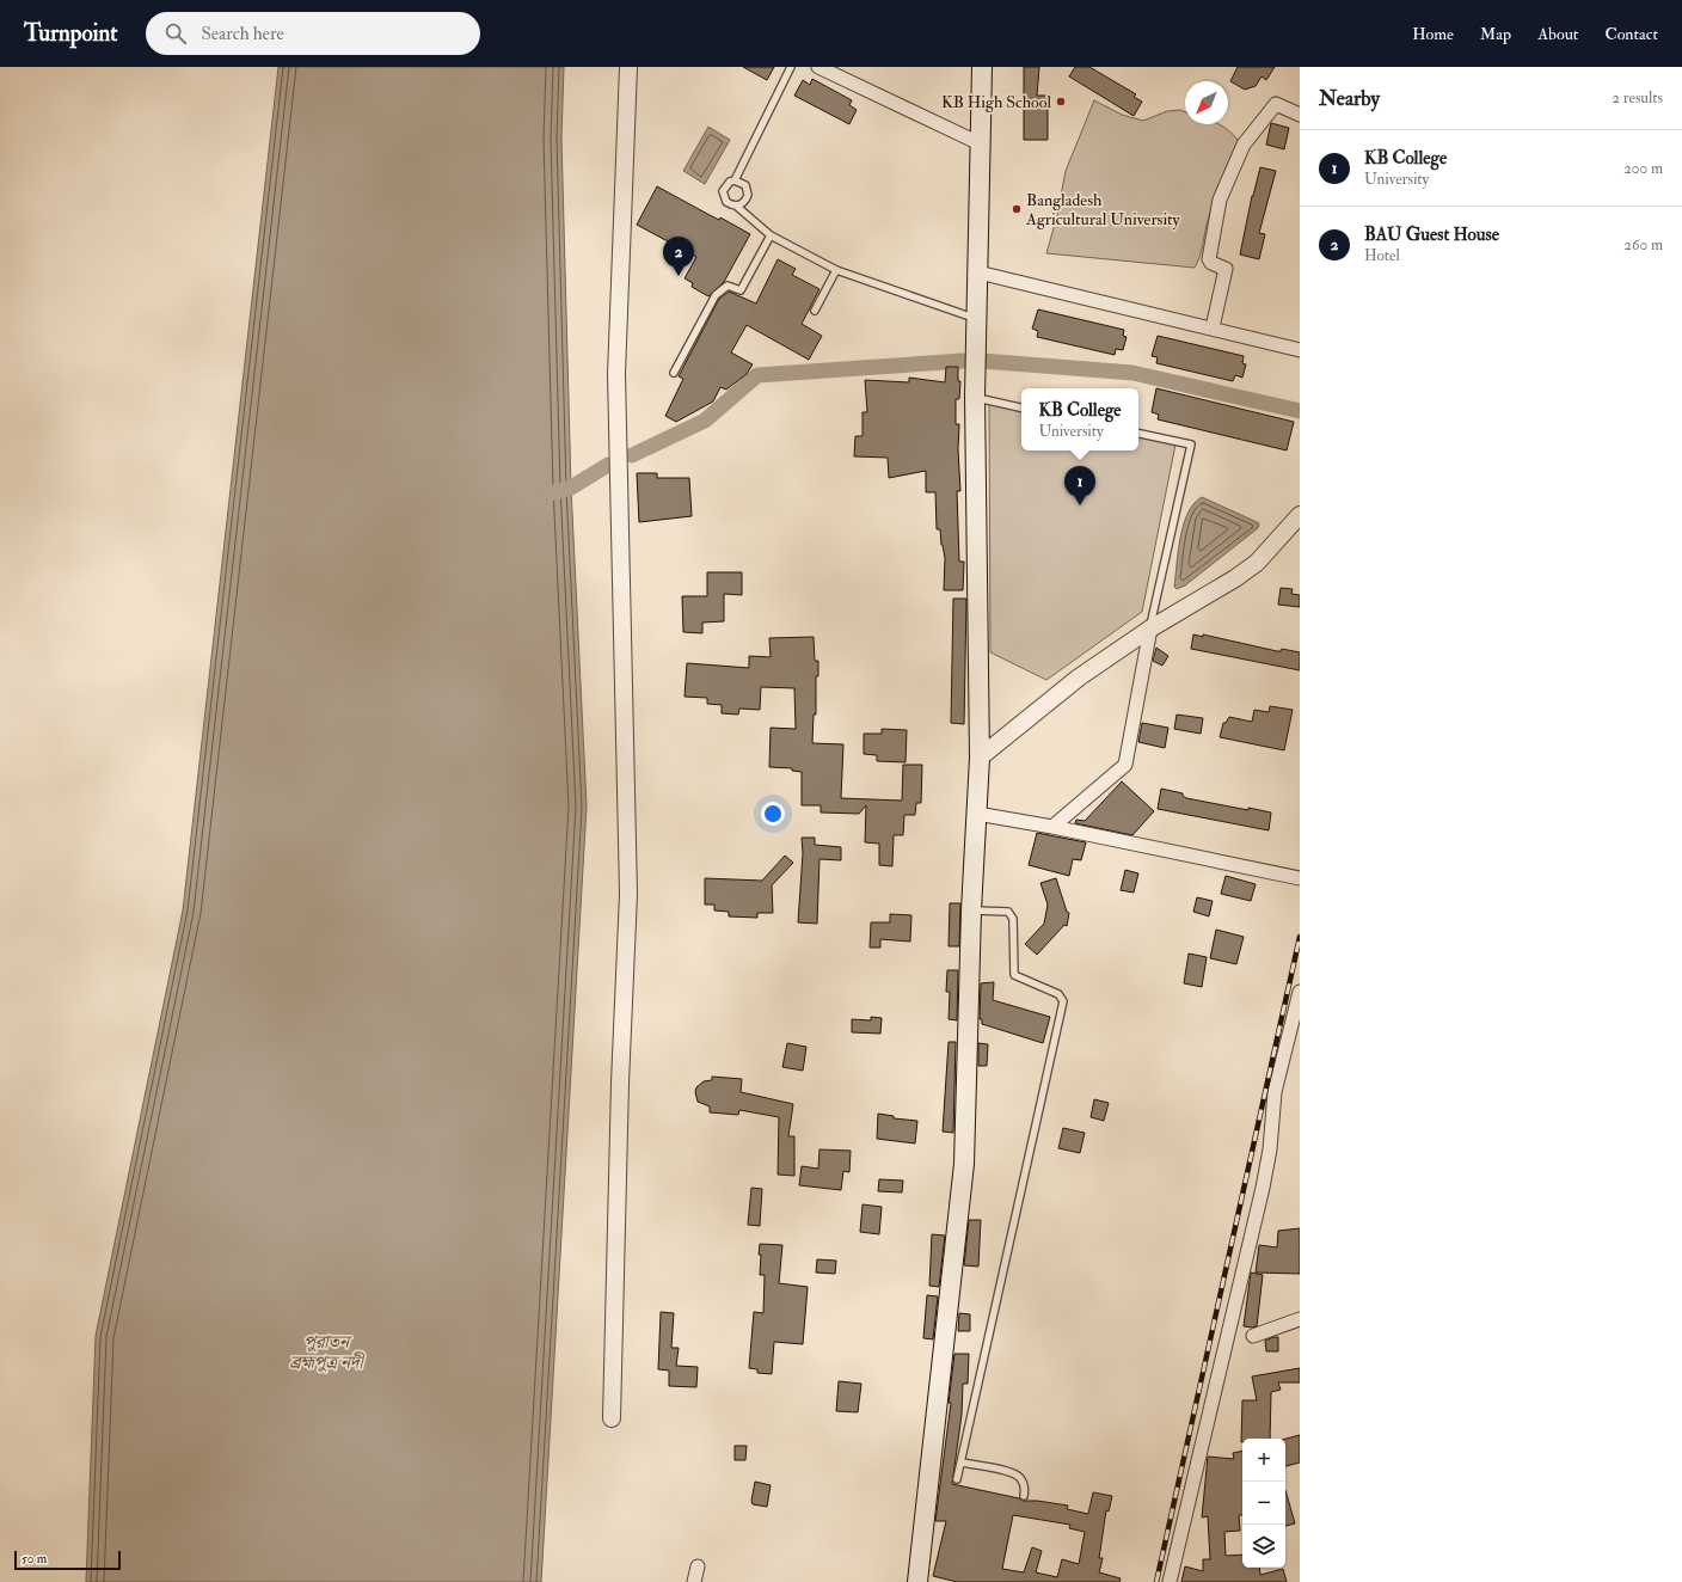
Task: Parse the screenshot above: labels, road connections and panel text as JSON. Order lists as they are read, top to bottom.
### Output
{
  "water": ["পুরাতন ব্রহ্মপুত্র নদী"],
  "places": ["KB High School", "Bangladesh Agricultural University"],
  "scale_bar": "50 m",
  "north": "bottom left",
  "page": {
    "header": "Turnpoint",
    "search": "Search here",
    "nav": [
      "Home",
      "Map",
      "About",
      "Contact"
    ],
    "heading": ["Nearby", "2 results"],
    "list": [
      {
        "mark": "1",
        "name": "KB College",
        "note": "University",
        "value": "200 m"
      },
      {
        "mark": "2",
        "name": "BAU Guest House",
        "note": "Hotel",
        "value": "260 m"
      }
    ],
    "pins": ["2", "1"],
    "popup": ["KB College", "University"],
    "map_buttons": ["+", "−"],
    "scale": "50 m"
  }
}
